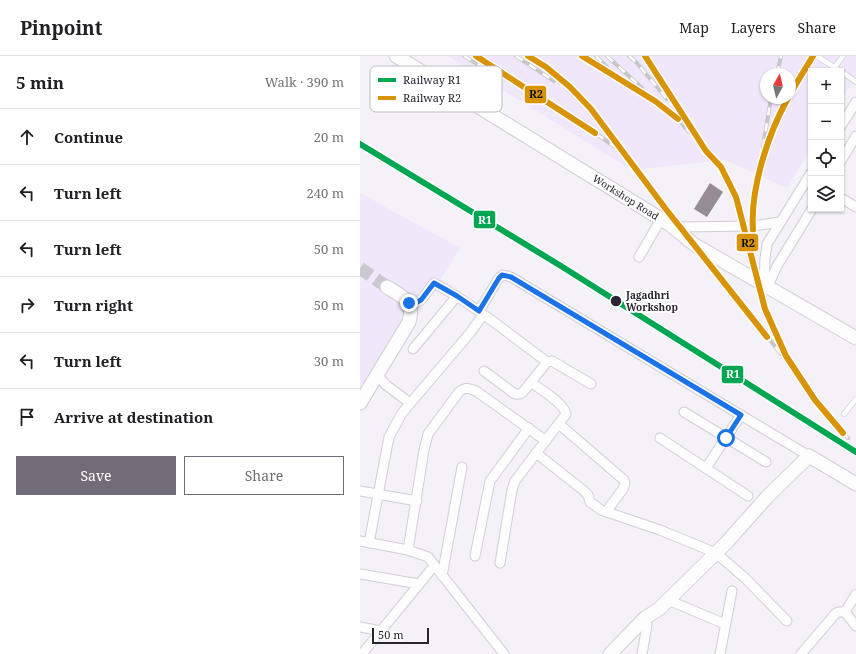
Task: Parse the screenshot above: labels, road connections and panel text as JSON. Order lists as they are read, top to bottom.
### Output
{
  "streets": {
    "main road": ["Workshop Road"]
  },
  "places": ["Jagadhri Workshop"],
  "lines": ["rail line R2", "rail line R1"],
  "legend": ["Railway R1", "Railway R2"],
  "scale_bar": "50 m",
  "north": "top",
  "page": {
    "header": "Pinpoint",
    "nav": ["Map", "Layers", "Share"],
    "heading": ["5 min", "Walk · 390 m"],
    "map_buttons": ["+", "−"],
    "list": [
      ["Continue", "20 m"],
      ["Turn left", "240 m"],
      ["Turn left", "50 m"],
      ["Turn right", "50 m"],
      ["Turn left", "30 m"],
      "Arrive at destination"
    ],
    "buttons": ["Save", "Share"],
    "scale": "50 m"
  }
}
